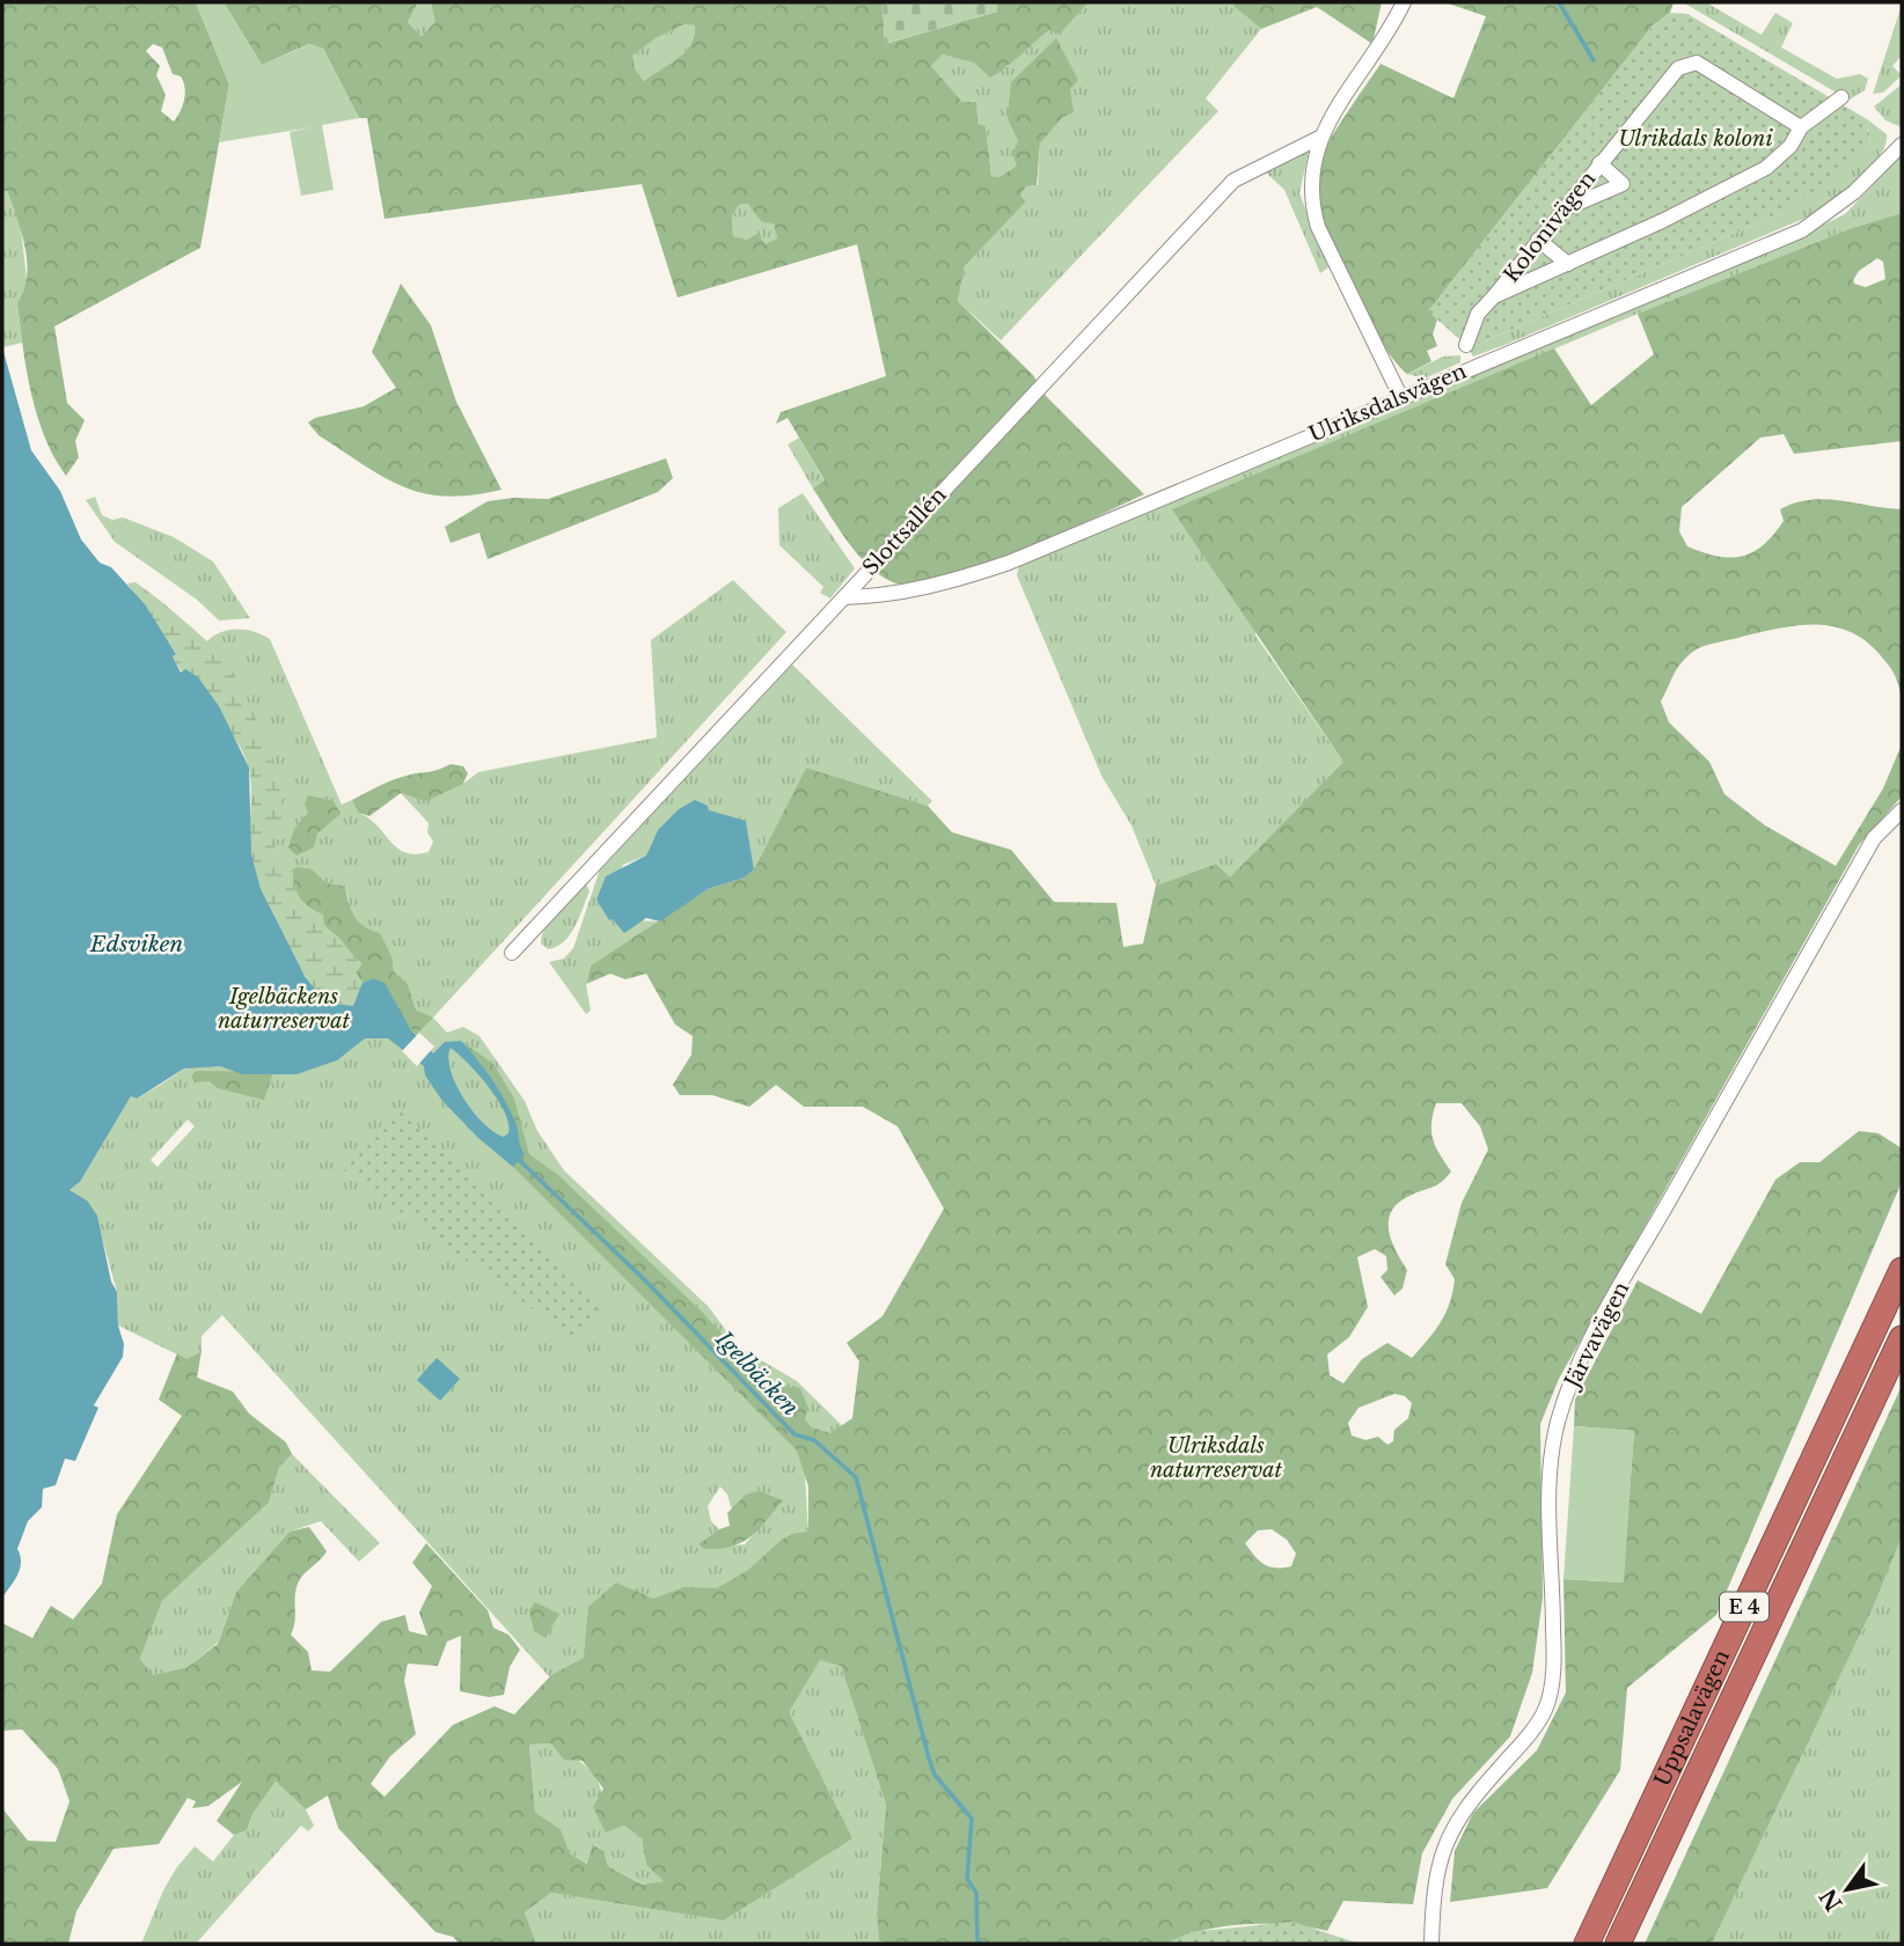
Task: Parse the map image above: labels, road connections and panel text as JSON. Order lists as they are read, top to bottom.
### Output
{
  "streets": {
    "highway": ["E 4", "Uppsalavägen"],
    "street": [
      "Kolonivägen",
      "Ulriksdalsvägen",
      "Slottsallén",
      "Järvavägen"
    ]
  },
  "crossings": [
    ["Ulriksdalsvägen", "Slottsallén"]
  ],
  "water": ["Edsviken", "Igelbäcken"],
  "parks": ["Ulrikdals koloni", "Igelbäckens naturreservat", "Ulriksdals naturreservat"],
  "north": "bottom left"
}
